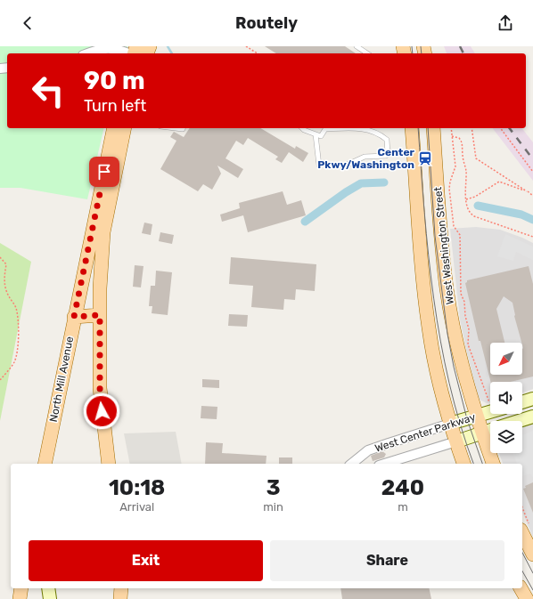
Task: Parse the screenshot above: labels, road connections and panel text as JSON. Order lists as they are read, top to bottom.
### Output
{
  "streets": {
    "main road": ["West Washington Street", "North Mill Avenue"],
    "street": ["West Center Parkway"]
  },
  "crossings": [
    ["West Washington Street", "West Center Parkway"]
  ],
  "places": {
    "station": ["Center Pkwy/Washington"]
  },
  "north": "bottom left",
  "page": {
    "header": "Routely",
    "turn": ["90 m", "Turn left"],
    "eta": [
      "10:18",
      "Arrival",
      "3",
      "min",
      "240",
      "m"
    ],
    "buttons": ["Exit", "Share"]
  }
}
